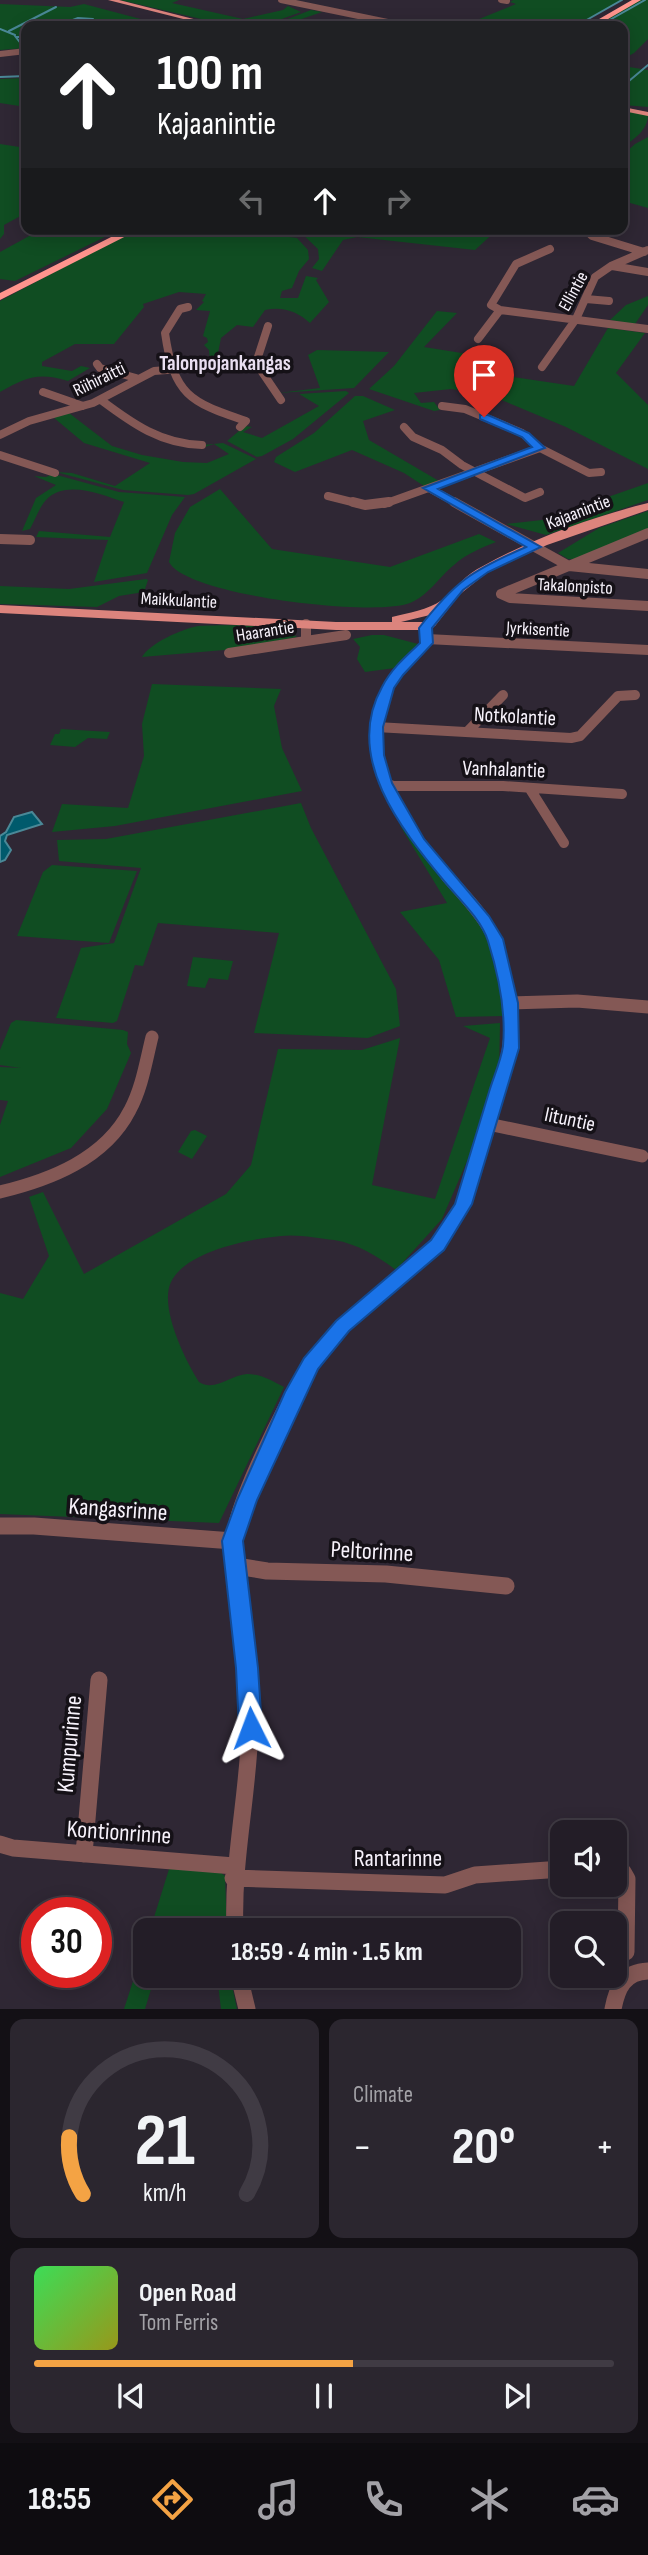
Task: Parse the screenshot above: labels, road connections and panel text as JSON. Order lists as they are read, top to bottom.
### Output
{
  "streets": {
    "main road": ["Kajaanintie", "Maikkulantie"],
    "street": [
      "Ellintie",
      "Riihiraitti",
      "Takalonpisto",
      "Jyrkisentie",
      "Haarantie",
      "Notkolantie",
      "Vanhalantie",
      "Iituntie",
      "Kangasrinne",
      "Peltorinne",
      "Kumpurinne",
      "Kontionrinne",
      "Rantarinne"
    ]
  },
  "crossings": [
    ["Kajaanintie", "Maikkulantie"],
    ["Kajaanintie", "Jyrkisentie"],
    ["Kajaanintie", "Notkolantie"],
    ["Kajaanintie", "Vanhalantie"],
    ["Kajaanintie", "Iituntie"],
    ["Kajaanintie", "Kangasrinne"],
    ["Maikkulantie", "Jyrkisentie"],
    ["Maikkulantie", "Haarantie"],
    ["Kumpurinne", "Kontionrinne"],
    ["Kontionrinne", "Rantarinne"]
  ],
  "districts": ["Talonpojankangas"],
  "page": {
    "turn": ["100 m", "Kajaanintie"],
    "limit": "30",
    "trip": "18:59 · 4 min · 1.5 km",
    "tile": "Climate",
    "heat": ["−", "20°", "+"],
    "song": ["Open Road", "Tom Ferris"],
    "tabs": "18:55",
    "gauge": ["21", "km/h"]
  }
}
